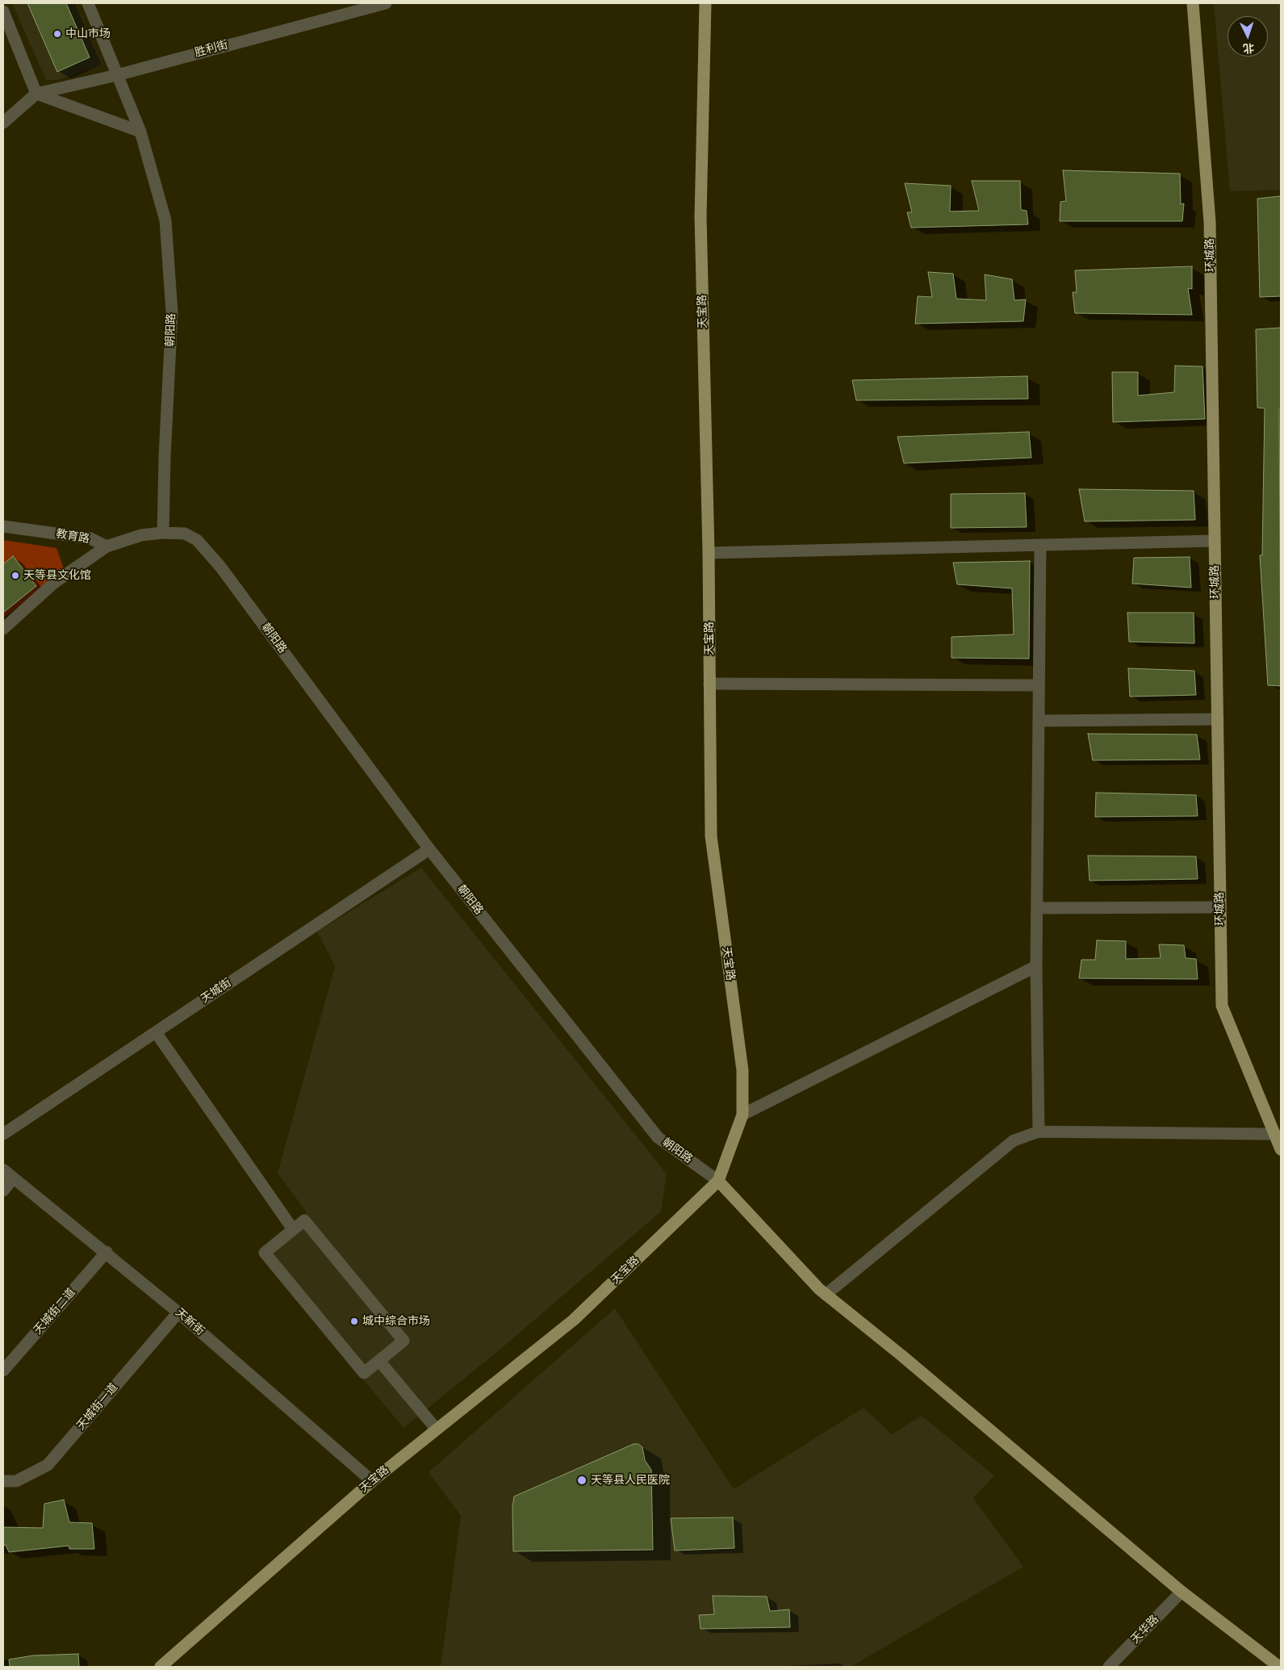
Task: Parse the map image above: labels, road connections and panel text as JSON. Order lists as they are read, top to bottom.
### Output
{
  "streets": {
    "main road": ["环城路", "天宝路"],
    "street": [
      "胜利街",
      "朝阳路",
      "教育路",
      "天城街",
      "天城街二道",
      "天新街",
      "天城街一道",
      "天华路"
    ]
  },
  "crossings": [
    ["胜利街", "朝阳路"],
    ["天宝路", "朝阳路"],
    ["天宝路", "天新街"],
    ["朝阳路", "天城街"],
    ["天城街二道", "天新街"],
    ["天新街", "天城街一道"]
  ],
  "places": [
    "中山市场",
    "天等县文化馆",
    "城中综合市场",
    "天等县人民医院"
  ],
  "north": "bottom"
}
